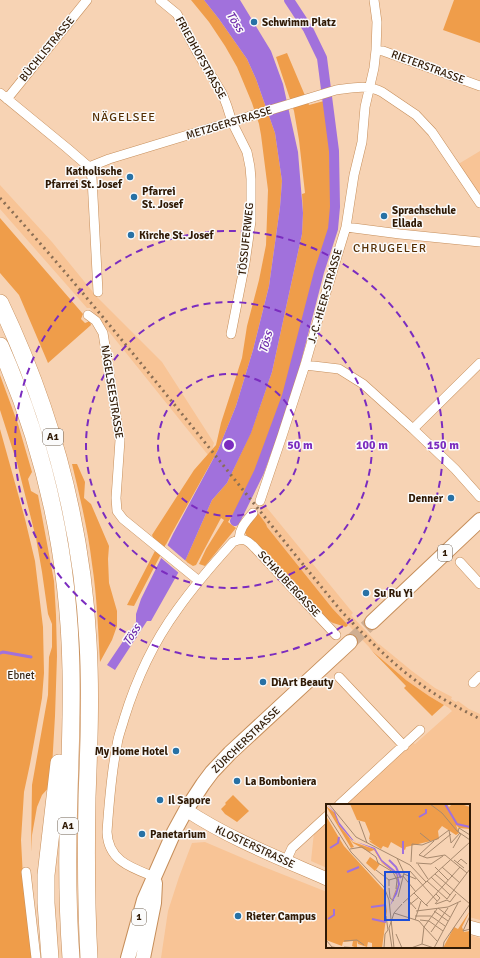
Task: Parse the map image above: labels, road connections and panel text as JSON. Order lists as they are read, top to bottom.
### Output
{
  "streets": {
    "highway": ["A1"],
    "main road": ["1", "ZÜRCHERSTRASSE"],
    "street": [
      "BÜCHLISTRASSE",
      "FRIEDHOFSTRASSE",
      "RIETERSTRASSE",
      "METZGERSTRASSE",
      "TÖSSUFERWEG",
      "J.-C.-HEER-STRASSE",
      "NÄGELSEESTRASSE",
      "SCHAUBERGASSE",
      "KLOSTERSTRASSE"
    ]
  },
  "crossings": [
    ["FRIEDHOFSTRASSE", "METZGERSTRASSE"],
    ["FRIEDHOFSTRASSE", "TÖSSUFERWEG"],
    ["RIETERSTRASSE", "J.-C.-HEER-STRASSE"],
    ["METZGERSTRASSE", "TÖSSUFERWEG"],
    ["METZGERSTRASSE", "J.-C.-HEER-STRASSE"],
    ["ZÜRCHERSTRASSE", "KLOSTERSTRASSE"]
  ],
  "districts": ["NÄGELSEE", "CHRUGELER"],
  "water": ["Töss"],
  "parks": ["Ebnet"],
  "places": [
    "Schwimm Platz",
    "Katholische Pfarrei St. Josef",
    "Pfarrei St. Josef",
    "Sprachschule Ellada",
    "Kirche St. Josef",
    "Denner",
    "Su Ru Yi",
    "DiArt Beauty",
    "My Home Hotel",
    "La Bomboniera",
    "Il Sapore",
    "Panetarium",
    "Rieter Campus"
  ],
  "rings": ["50 m", "100 m", "150 m"]
}
